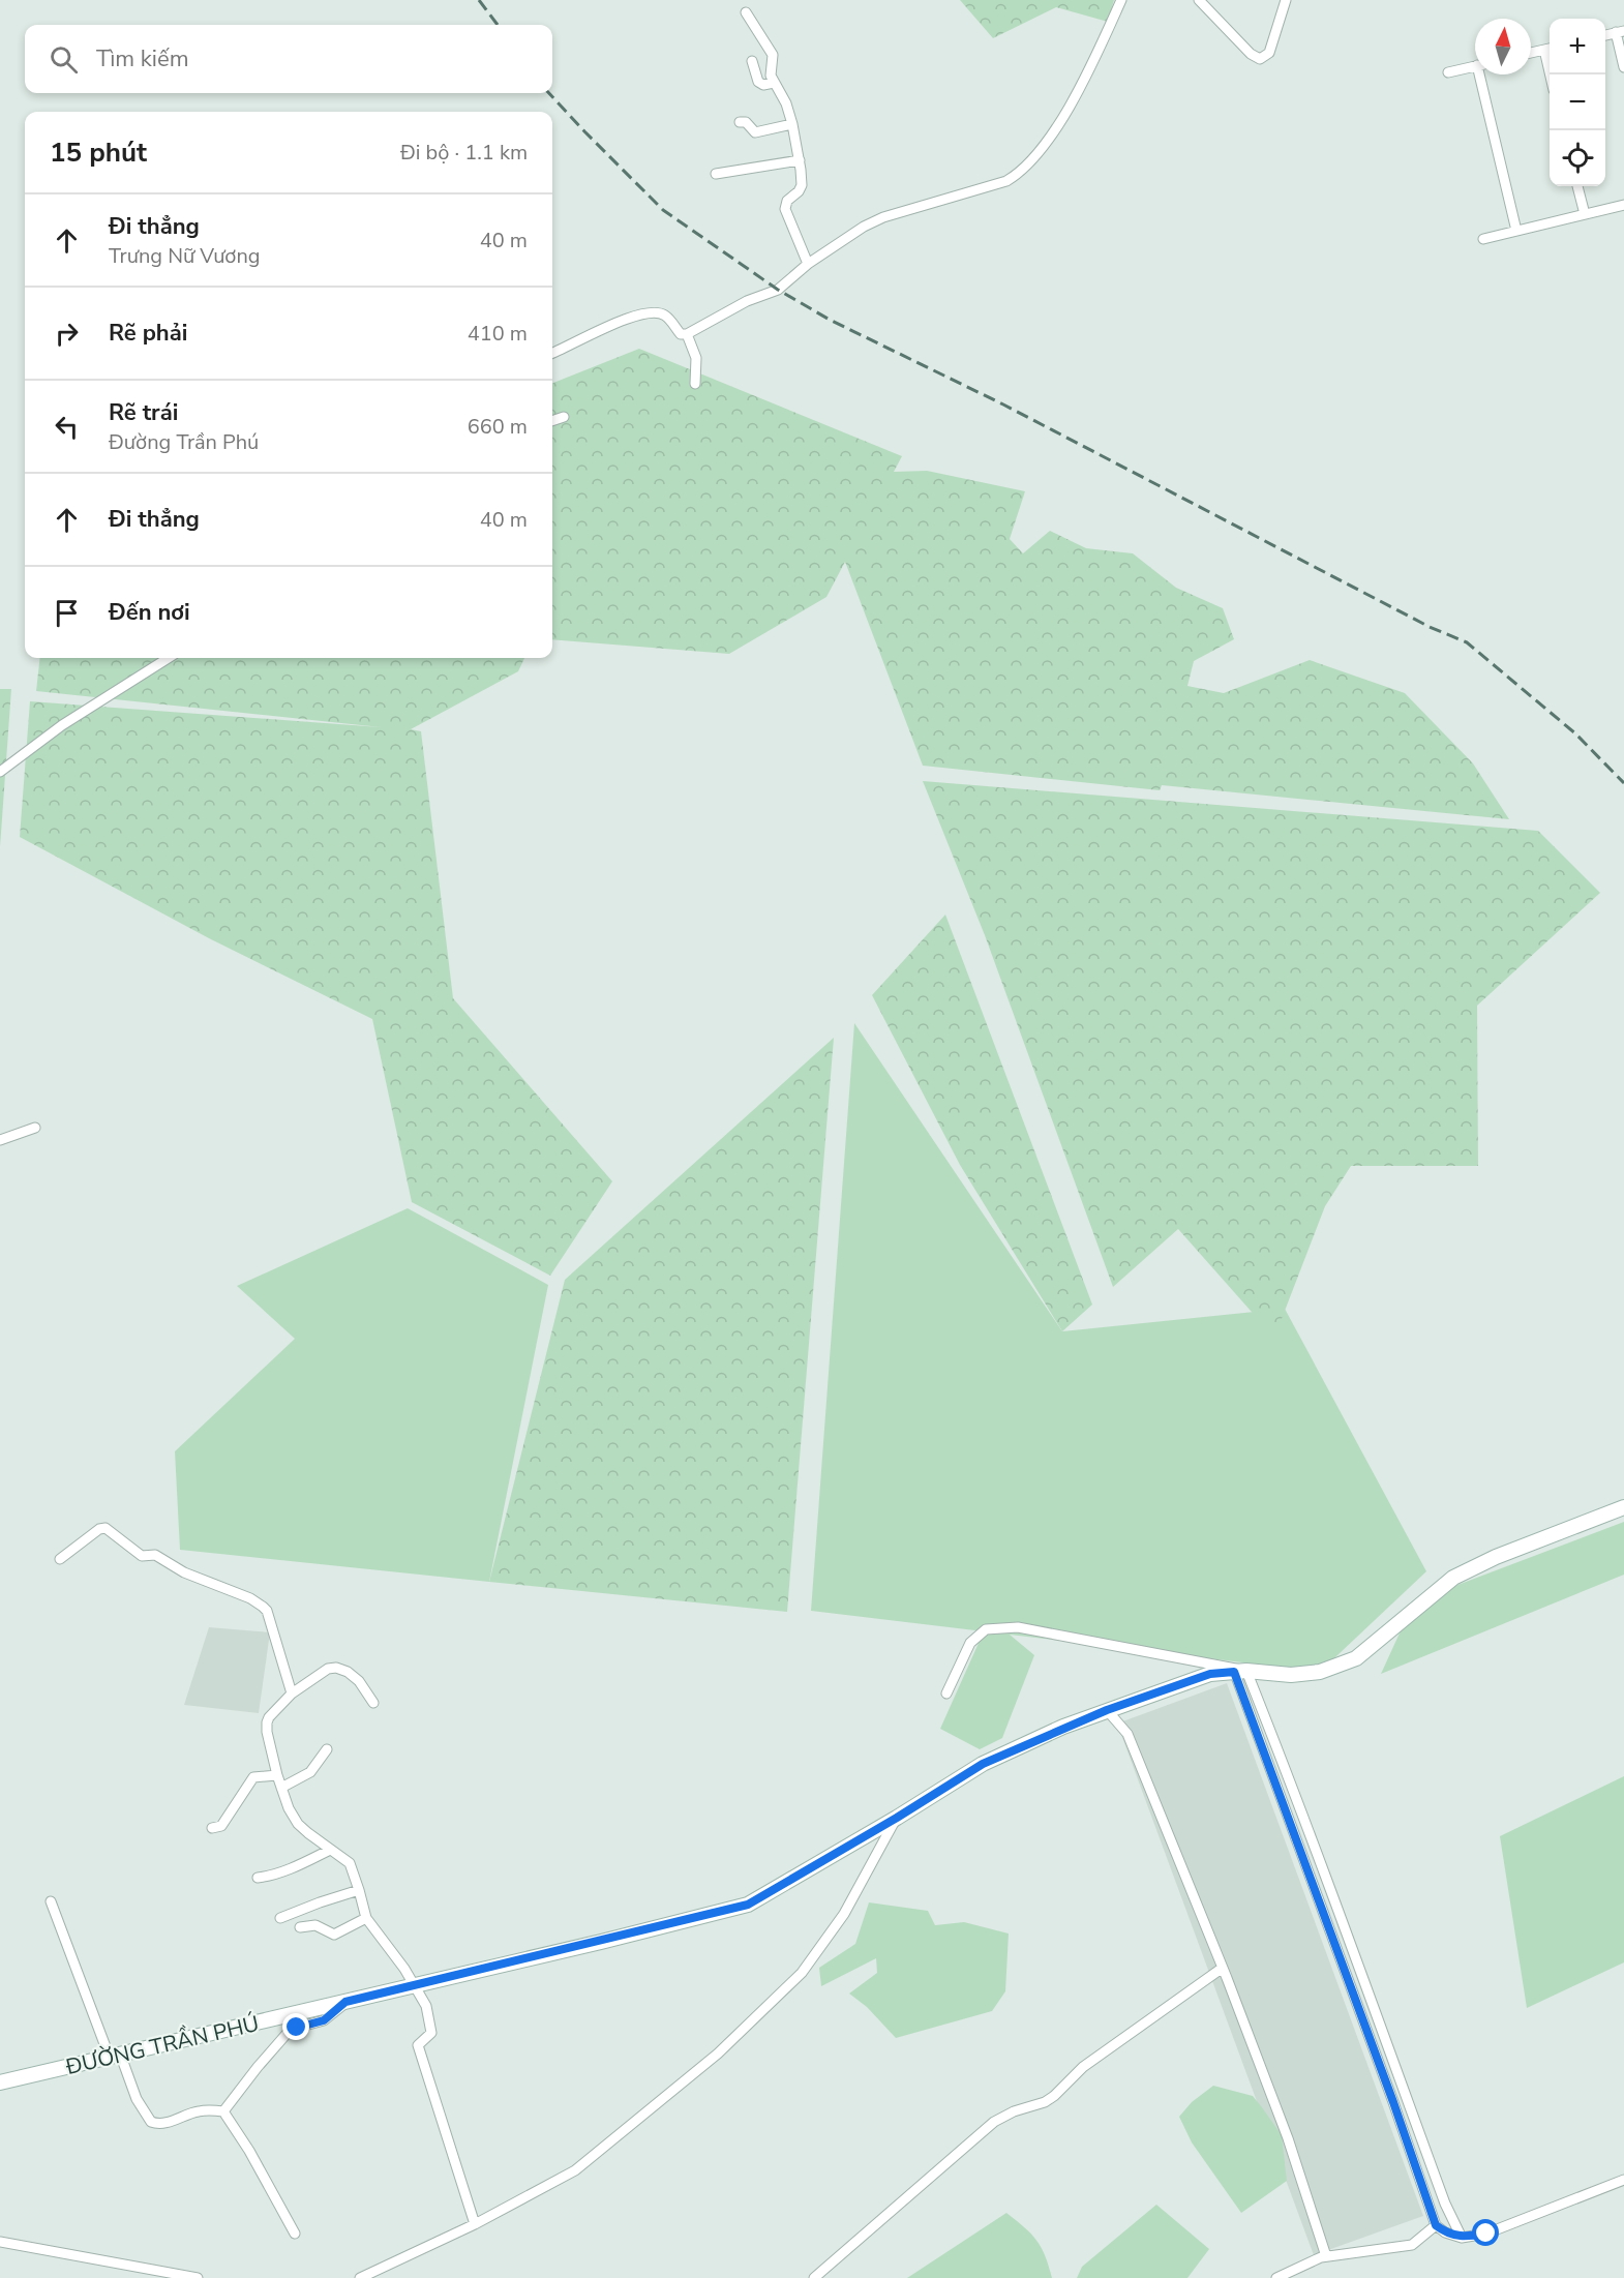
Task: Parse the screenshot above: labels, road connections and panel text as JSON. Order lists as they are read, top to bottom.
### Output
{
  "streets": {
    "main road": ["ĐƯỜNG TRẦN PHÚ"]
  },
  "north": "top",
  "page": {
    "map_buttons": ["+", "−"],
    "search": "Tìm kiếm",
    "heading": ["15 phút", "Đi bộ · 1.1 km"],
    "list": [
      ["Đi thẳng", "Trưng Nữ Vương", "40 m"],
      ["Rẽ phải", "410 m"],
      ["Rẽ trái", "Đường Trần Phú", "660 m"],
      ["Đi thẳng", "40 m"],
      "Đến nơi"
    ]
  }
}
